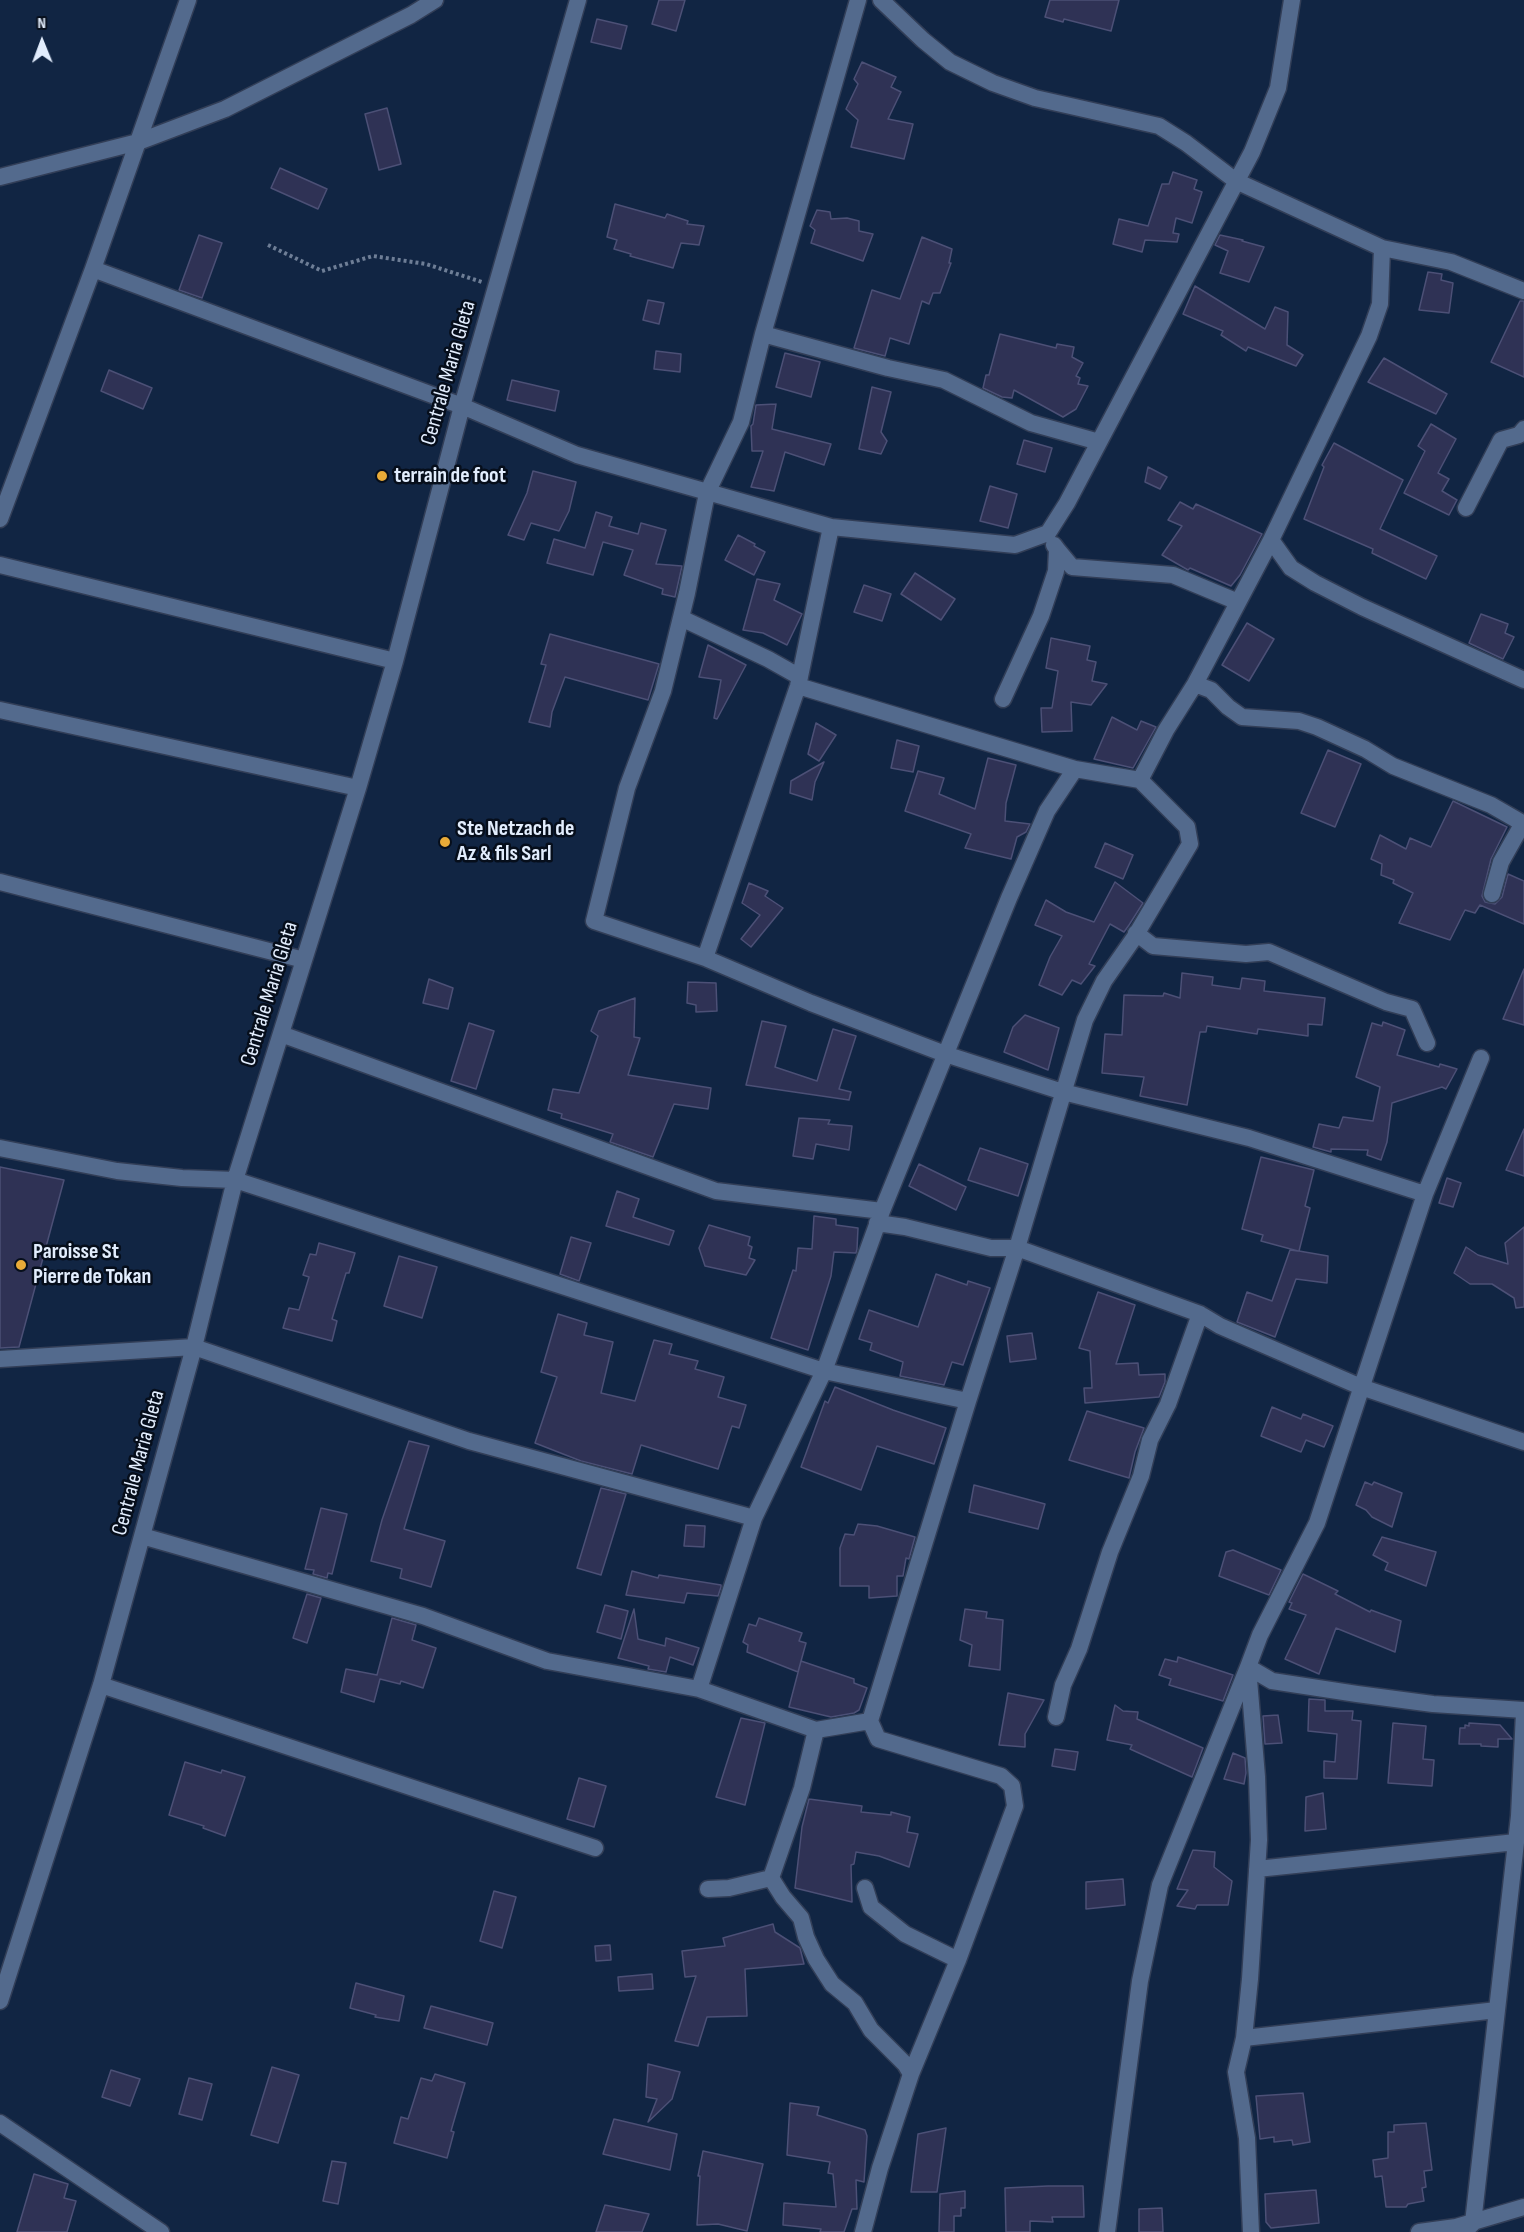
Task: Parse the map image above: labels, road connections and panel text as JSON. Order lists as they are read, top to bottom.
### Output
{
  "streets": {
    "street": ["Centrale Maria Gleta"]
  },
  "places": ["terrain de foot", "Ste Netzach de Az & fils Sarl", "Paroisse St Pierre de Tokan"],
  "north": "top"
}
